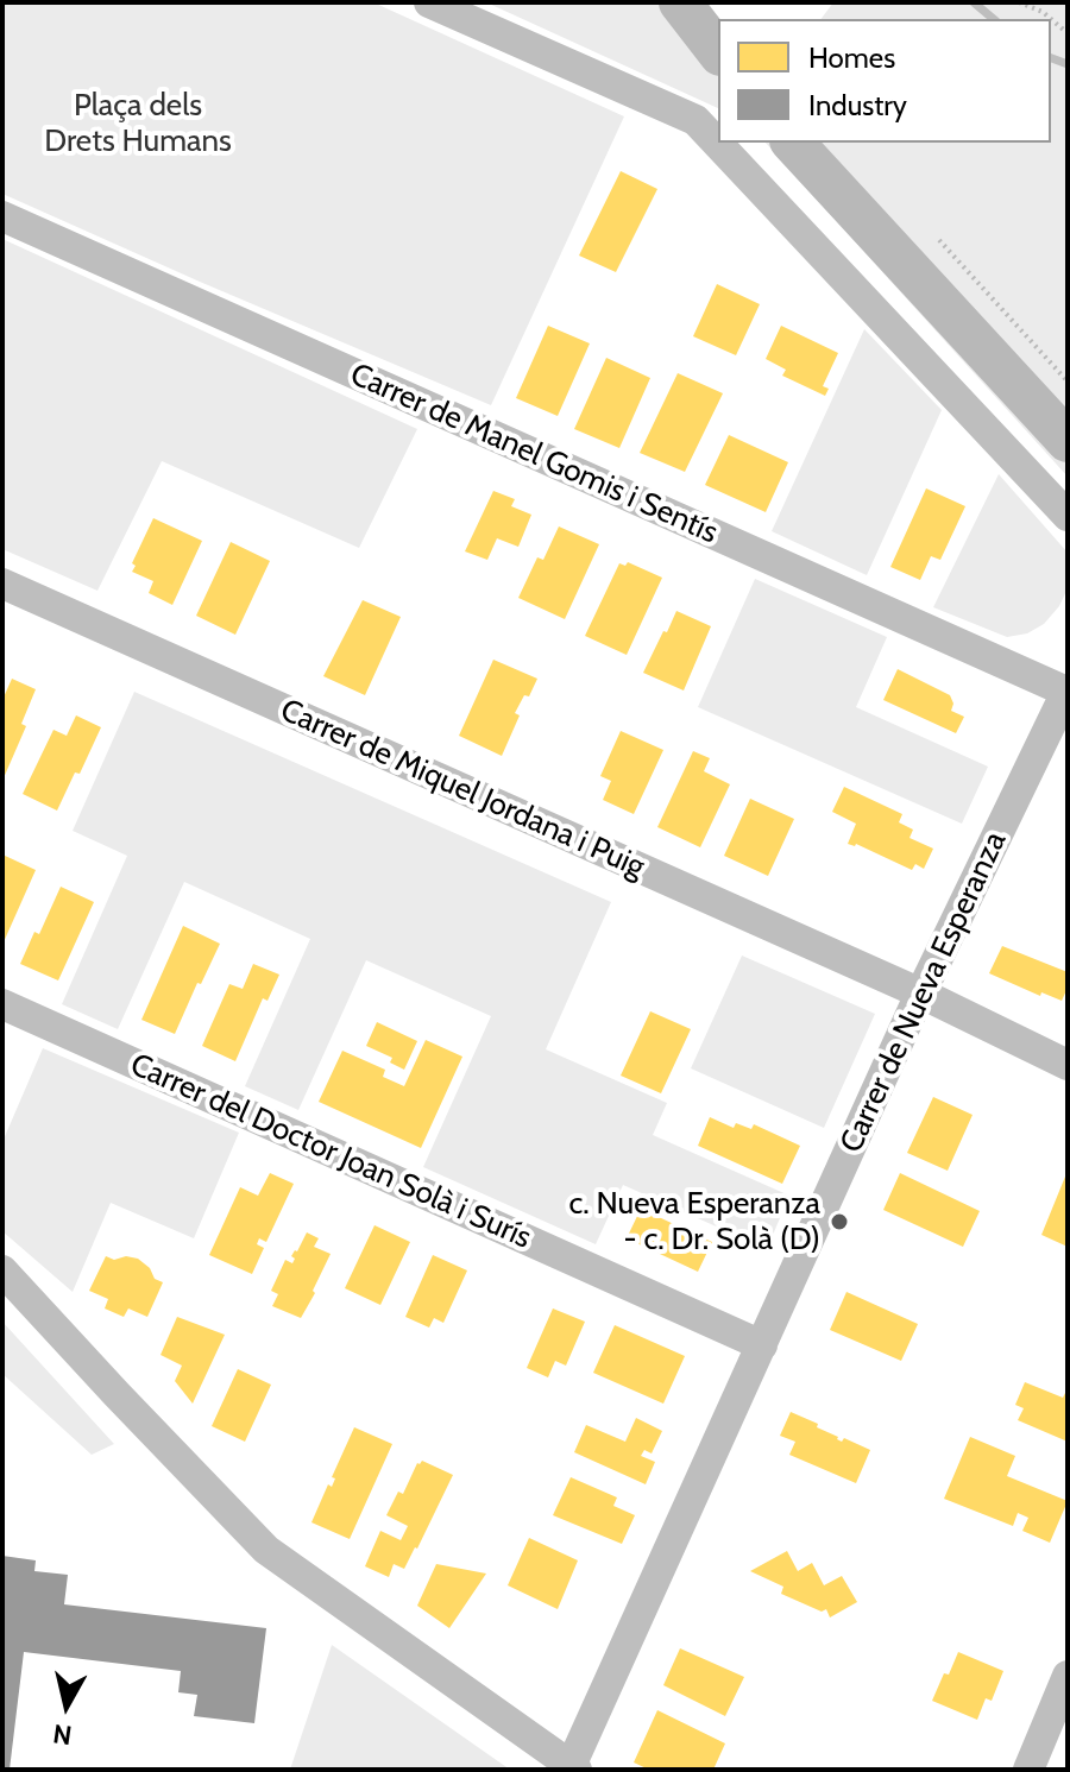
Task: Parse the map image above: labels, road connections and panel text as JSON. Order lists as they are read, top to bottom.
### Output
{
  "streets": {
    "street": [
      "Carrer de Manel Gomis i Sentís",
      "Carrer de Miquel Jordana i Puig",
      "Carrer de Nueva Esperanza",
      "Carrer del Doctor Joan Solà i Surís"
    ]
  },
  "crossings": [
    ["Carrer de Manel Gomis i Sentís", "Carrer de Nueva Esperanza"],
    ["Carrer de Miquel Jordana i Puig", "Carrer de Nueva Esperanza"],
    ["Carrer de Nueva Esperanza", "Carrer del Doctor Joan Solà i Surís"]
  ],
  "parks": ["Plaça dels Drets Humans"],
  "places": ["c. Nueva Esperanza - c. Dr. Solà (D)"],
  "legend": ["Homes", "Industry"],
  "north": "bottom"
}
